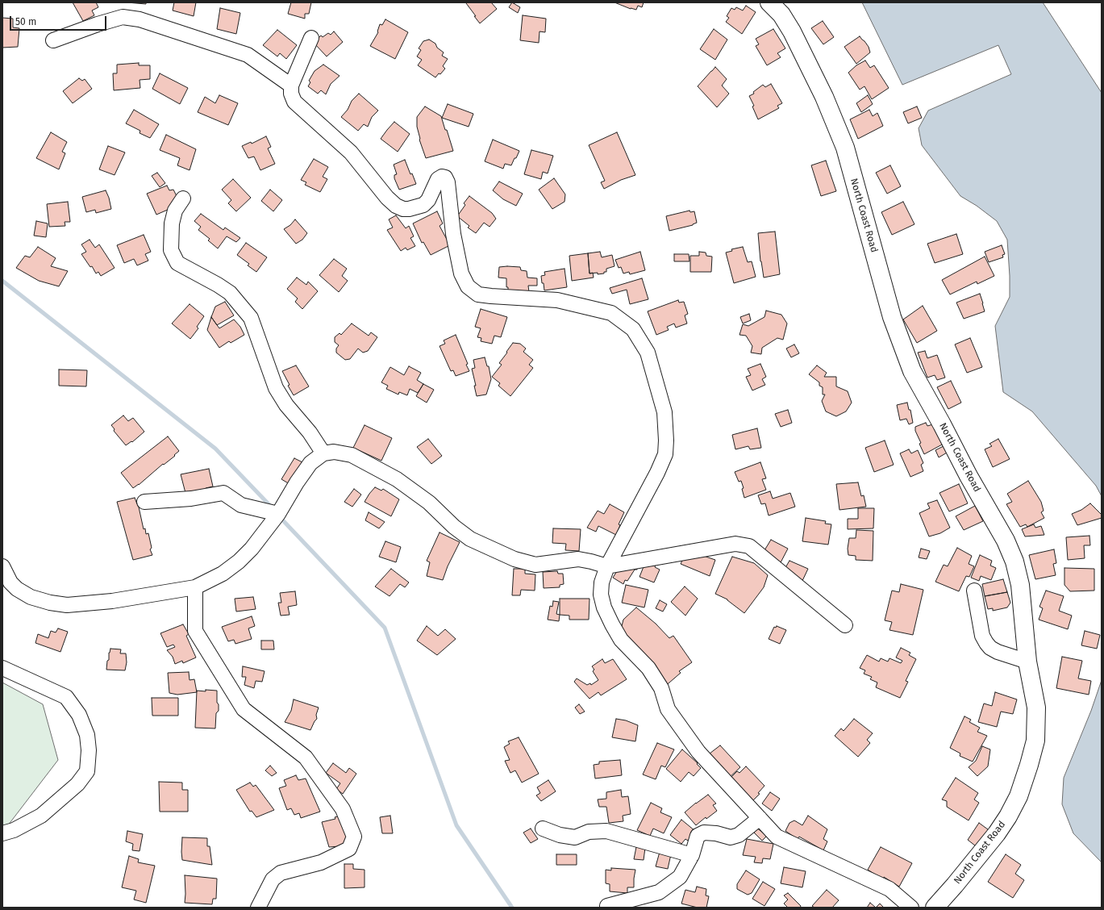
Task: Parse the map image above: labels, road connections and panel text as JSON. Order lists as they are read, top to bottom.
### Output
{
  "streets": {
    "main road": ["North Coast Road"]
  },
  "scale_bar": "50 m"
}
